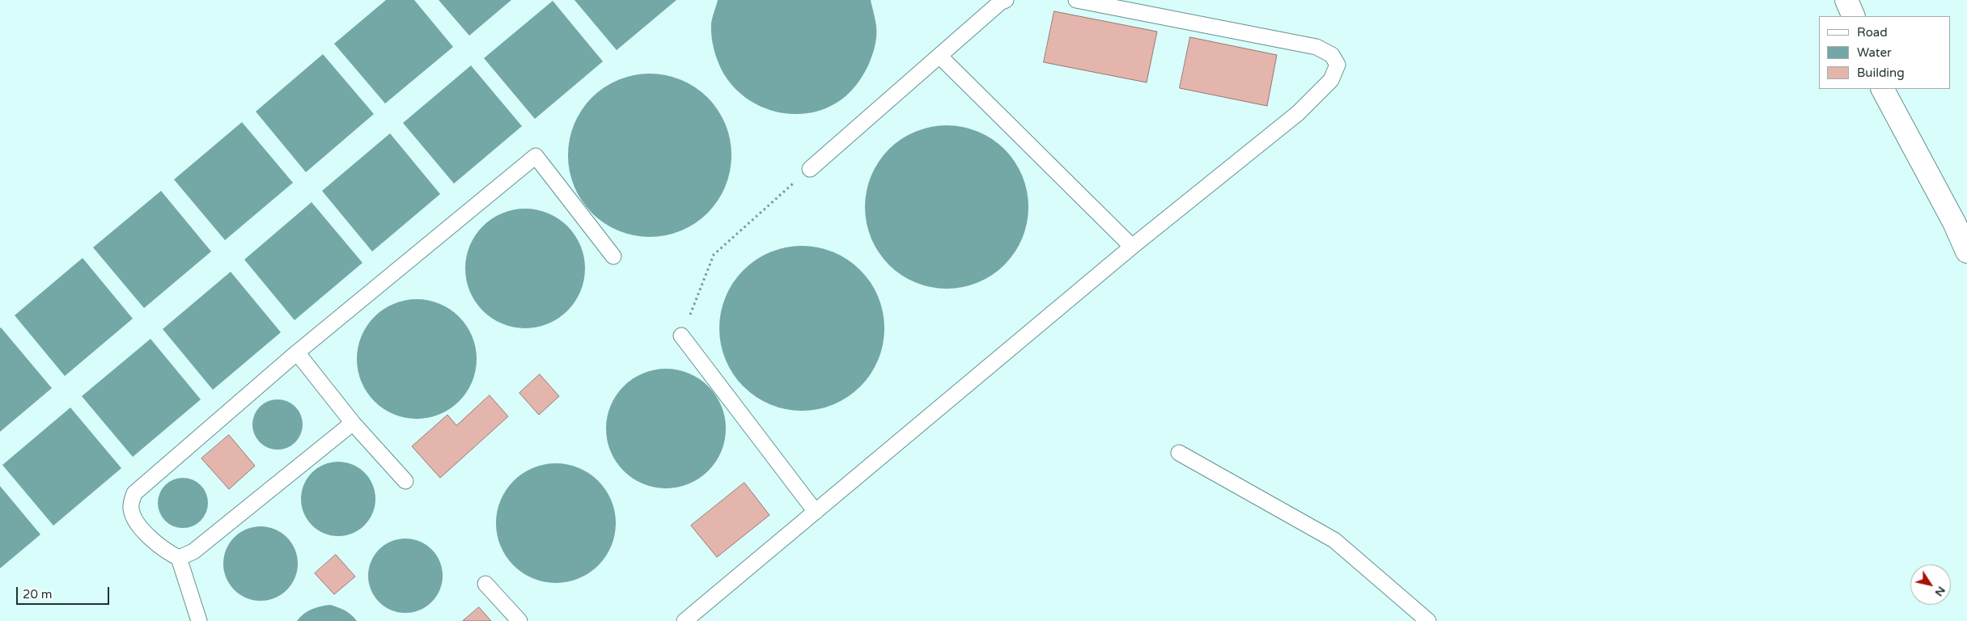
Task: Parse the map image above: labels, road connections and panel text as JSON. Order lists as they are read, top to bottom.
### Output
{
  "legend": ["Road", "Water", "Building"],
  "scale_bar": "20 m",
  "north": "bottom right"
}
